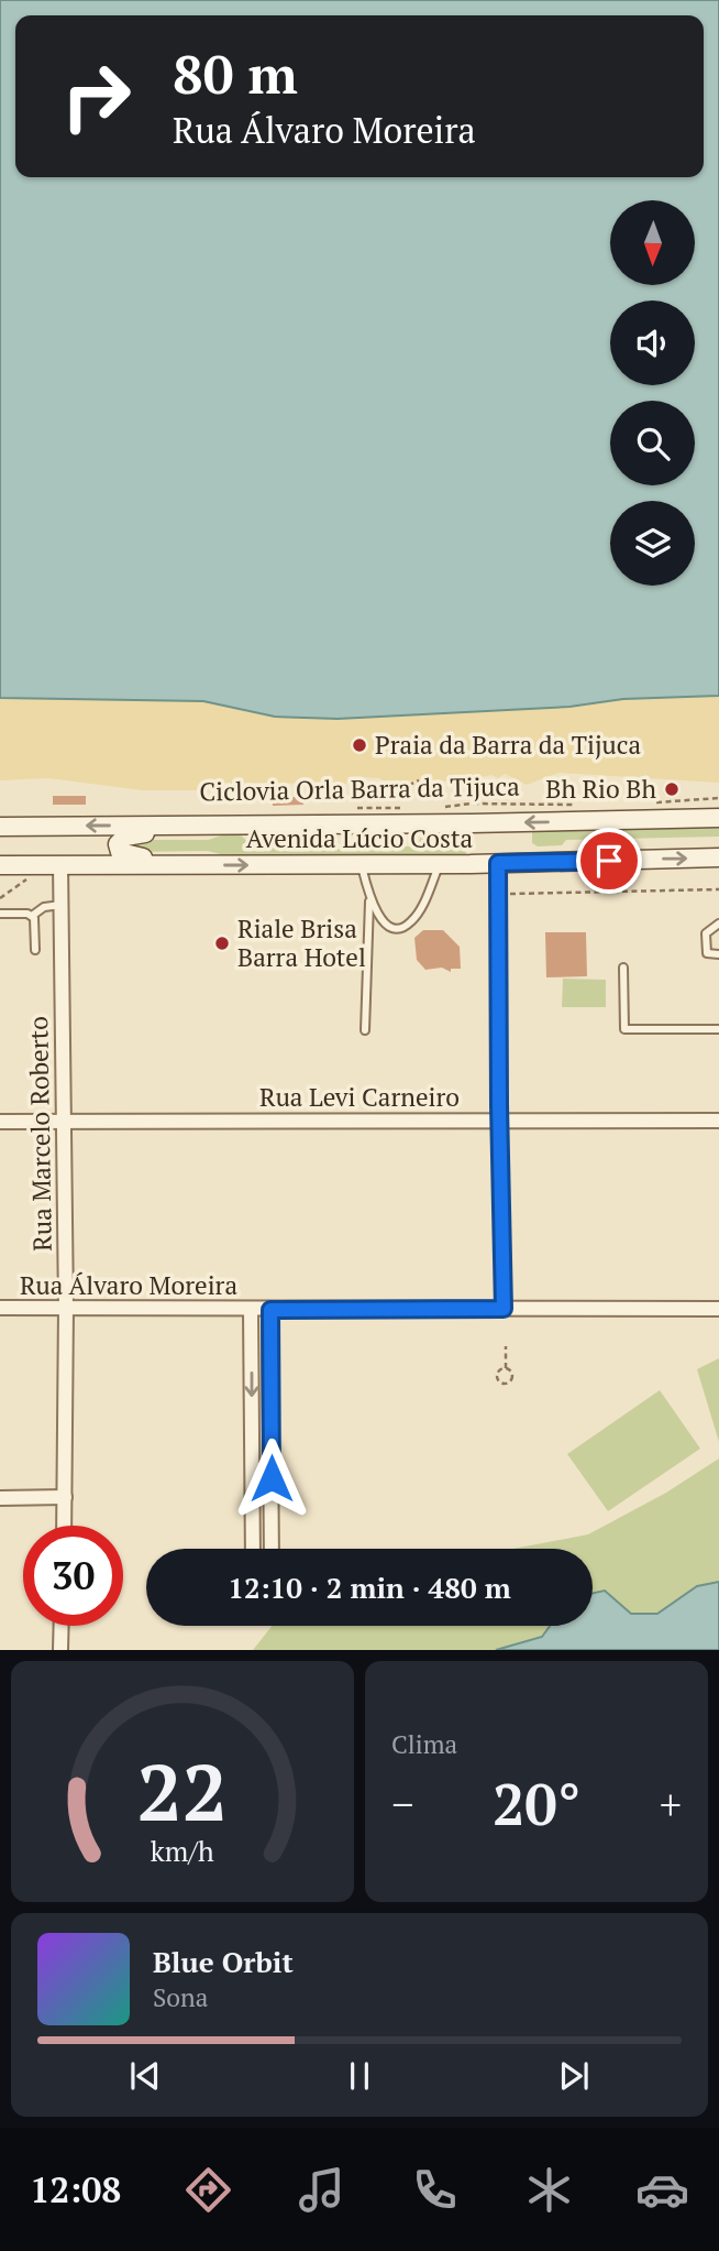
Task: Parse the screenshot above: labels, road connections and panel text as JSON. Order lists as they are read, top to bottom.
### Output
{
  "streets": {
    "main road": ["Avenida Lúcio Costa"],
    "street": ["Rua Levi Carneiro", "Rua Marcelo Roberto", "Rua Álvaro Moreira"],
    "path": ["Ciclovia Orla Barra da Tijuca"]
  },
  "crossings": [
    ["Avenida Lúcio Costa", "Rua Marcelo Roberto"],
    ["Rua Levi Carneiro", "Rua Marcelo Roberto"],
    ["Rua Marcelo Roberto", "Rua Álvaro Moreira"]
  ],
  "places": ["Praia da Barra da Tijuca", "Bh Rio Bh", "Riale Brisa Barra Hotel"],
  "north": "bottom",
  "page": {
    "turn": ["80 m", "Rua Álvaro Moreira"],
    "limit": "30",
    "trip": "12:10 · 2 min · 480 m",
    "tile": "Clima",
    "heat": ["−", "20°", "+"],
    "song": ["Blue Orbit", "Sona"],
    "tabs": "12:08",
    "gauge": ["22", "km/h"]
  }
}
